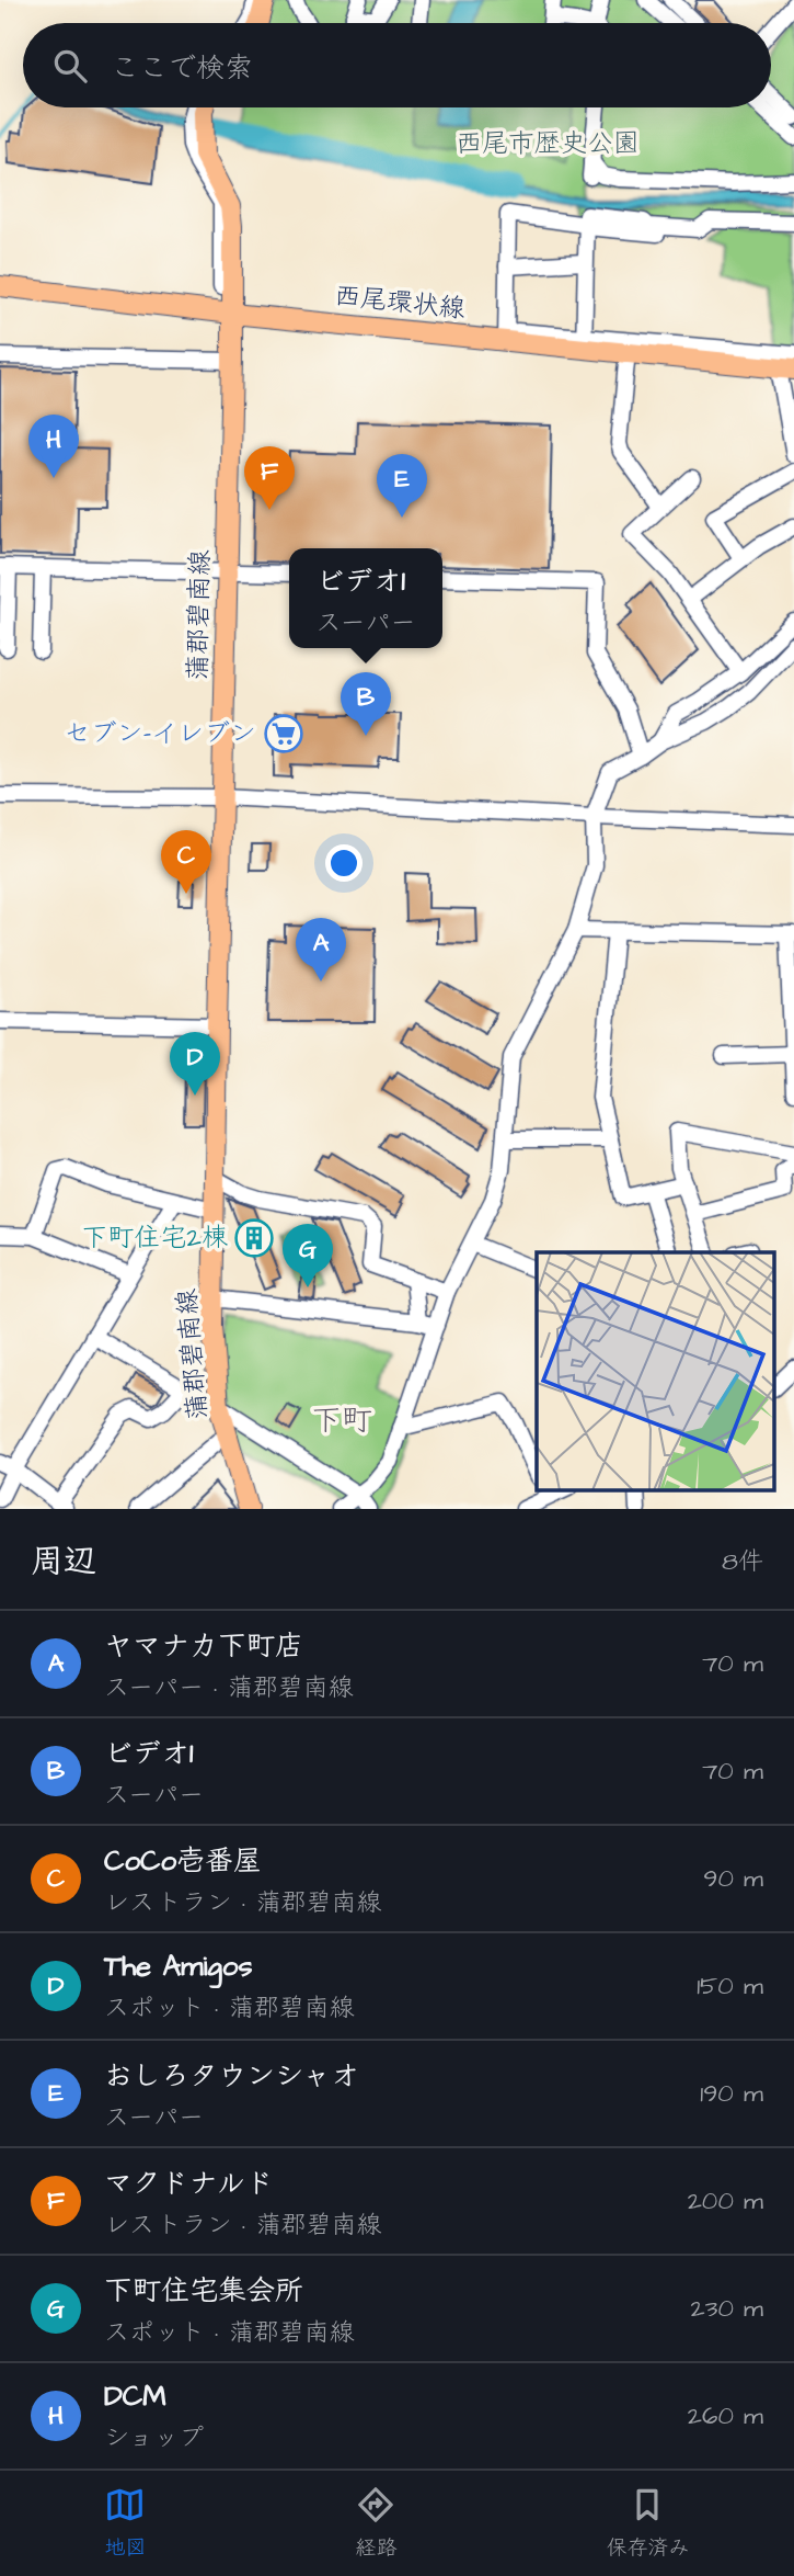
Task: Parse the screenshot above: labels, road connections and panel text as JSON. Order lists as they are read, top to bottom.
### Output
{
  "streets": {
    "main road": ["西尾環状線", "蒲郡碧南線"]
  },
  "crossings": [
    ["西尾環状線", "蒲郡碧南線"]
  ],
  "districts": ["下町"],
  "parks": ["西尾市歴史公園"],
  "places": {
    "supermarket": ["セブン-イレブン"],
    "building": ["下町住宅2棟"]
  },
  "page": {
    "search": "ここで検索",
    "pins": [
      "H",
      "F",
      "E",
      "B",
      "C",
      "A",
      "D",
      "G"
    ],
    "popup": ["ビデオ1", "スーパー"],
    "heading": ["周辺", "8件"],
    "list": [
      {
        "mark": "A",
        "name": "ヤマナカ下町店",
        "note": "スーパー · 蒲郡碧南線",
        "value": "70 m"
      },
      {
        "mark": "B",
        "name": "ビデオ1",
        "note": "スーパー",
        "value": "70 m"
      },
      {
        "mark": "C",
        "name": "CoCo壱番屋",
        "note": "レストラン · 蒲郡碧南線",
        "value": "90 m"
      },
      {
        "mark": "D",
        "name": "The Amigos",
        "note": "スポット · 蒲郡碧南線",
        "value": "150 m"
      },
      {
        "mark": "E",
        "name": "おしろタウンシャオ",
        "note": "スーパー",
        "value": "190 m"
      },
      {
        "mark": "F",
        "name": "マクドナルド",
        "note": "レストラン · 蒲郡碧南線",
        "value": "200 m"
      },
      {
        "mark": "G",
        "name": "下町住宅集会所",
        "note": "スポット · 蒲郡碧南線",
        "value": "230 m"
      },
      {
        "mark": "H",
        "name": "DCM",
        "note": "ショップ",
        "value": "260 m"
      }
    ],
    "nav": ["地図", "経路", "保存済み"]
  }
}
